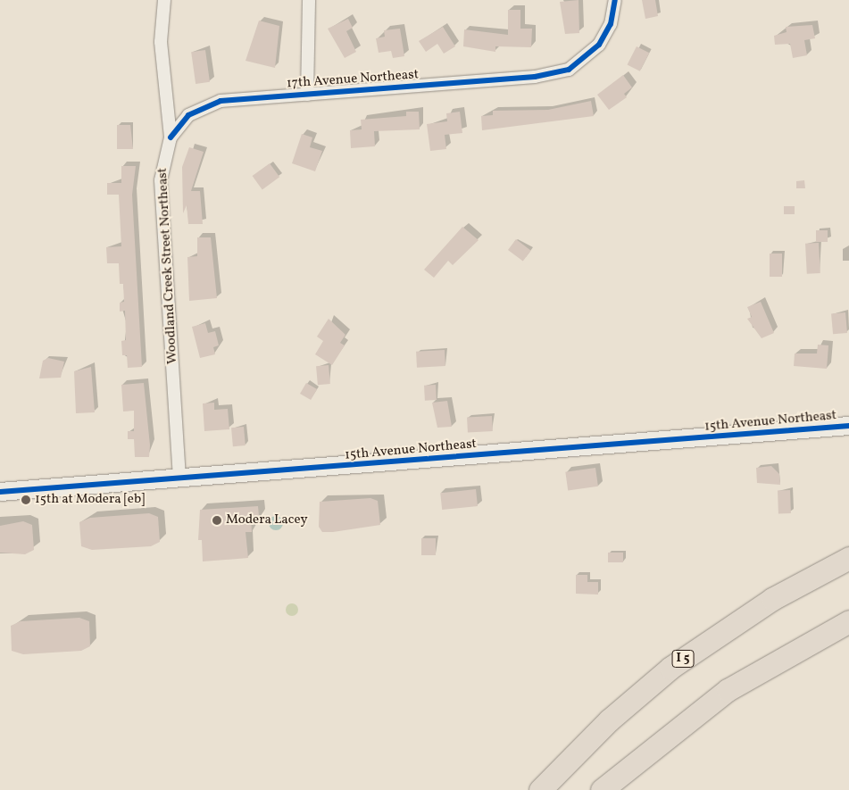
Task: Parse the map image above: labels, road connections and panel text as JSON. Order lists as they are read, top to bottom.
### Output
{
  "streets": {
    "highway": ["I 5"],
    "street": ["17th Avenue Northeast", "Woodland Creek Street Northeast", "15th Avenue Northeast"]
  },
  "crossings": [
    ["17th Avenue Northeast", "Woodland Creek Street Northeast"],
    ["Woodland Creek Street Northeast", "15th Avenue Northeast"]
  ],
  "places": ["15th at Modera [eb]", "Modera Lacey"]
}
